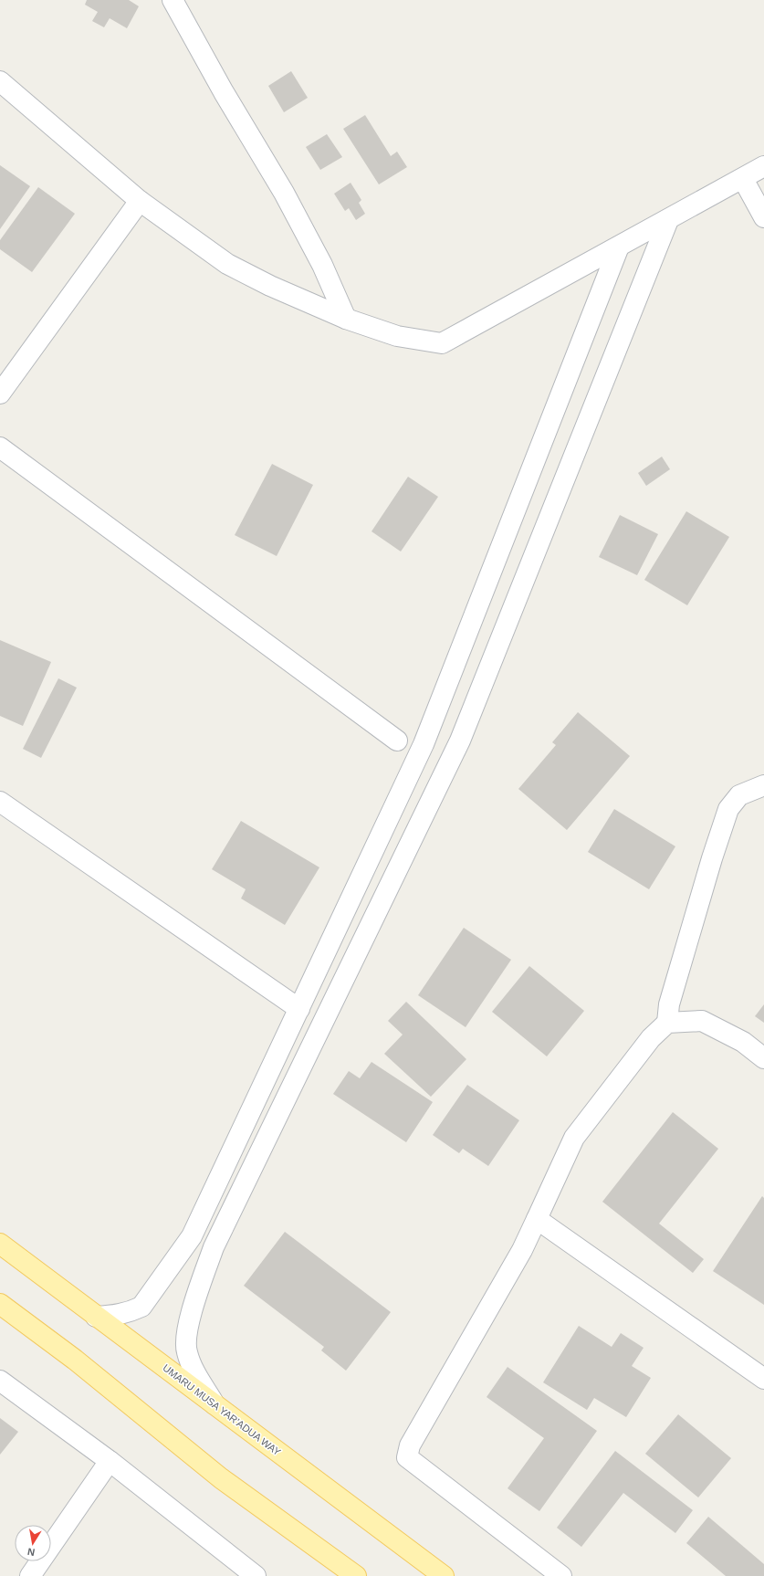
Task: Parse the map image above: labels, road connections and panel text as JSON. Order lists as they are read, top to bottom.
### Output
{
  "streets": {
    "main road": ["UMARU MUSA YAR'ADUA WAY"]
  },
  "north": "bottom"
}
